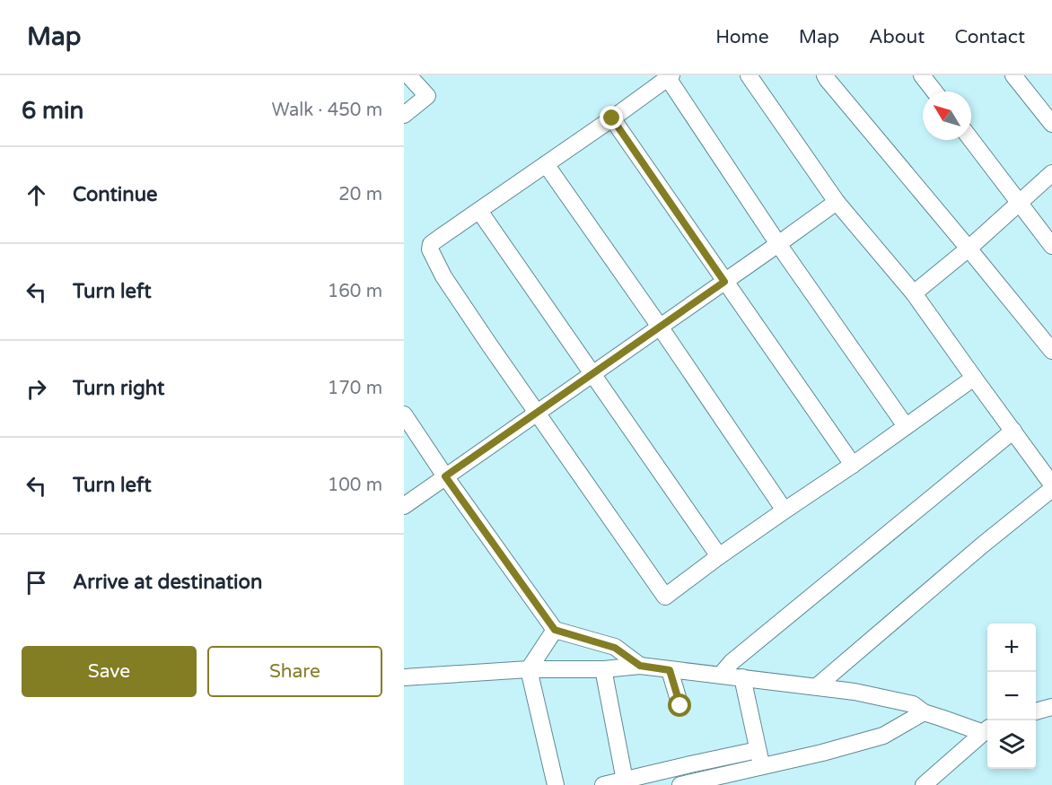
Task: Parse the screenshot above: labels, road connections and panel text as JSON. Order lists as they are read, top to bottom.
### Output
{
  "north": "top left",
  "page": {
    "header": "Map",
    "nav": [
      "Home",
      "Map",
      "About",
      "Contact"
    ],
    "heading": ["6 min", "Walk · 450 m"],
    "list": [
      ["Continue", "20 m"],
      ["Turn left", "160 m"],
      ["Turn right", "170 m"],
      ["Turn left", "100 m"],
      "Arrive at destination"
    ],
    "map_buttons": ["+", "−"],
    "buttons": ["Save", "Share"]
  }
}
